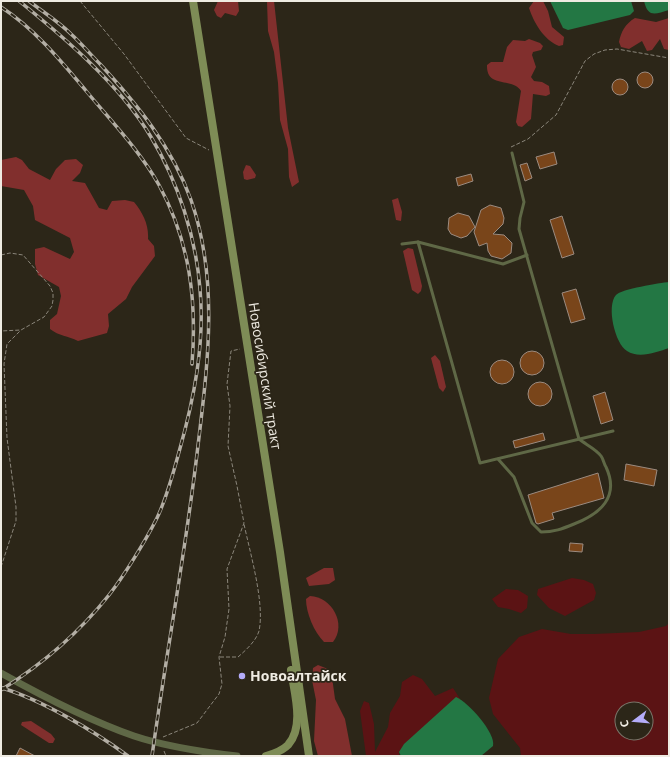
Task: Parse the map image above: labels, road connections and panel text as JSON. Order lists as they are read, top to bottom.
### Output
{
  "streets": {
    "main road": ["Новосибирский тракт"]
  },
  "places": ["Новоалтайск"],
  "north": "left"
}
